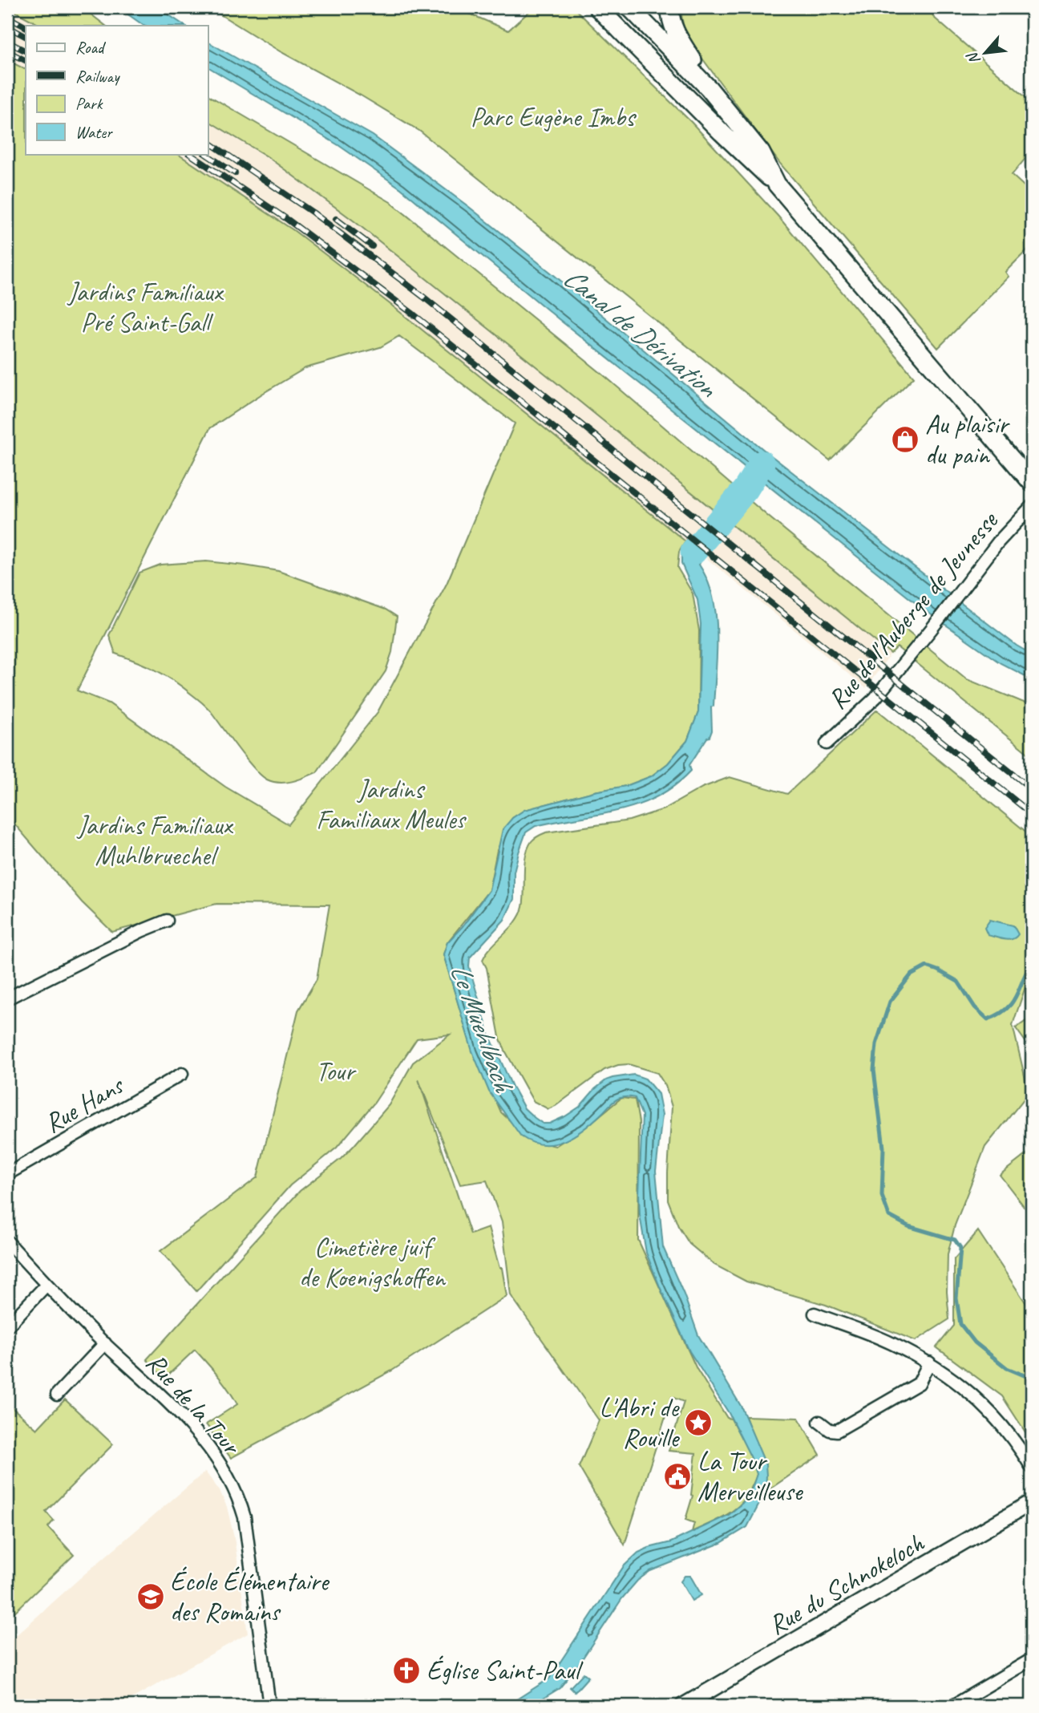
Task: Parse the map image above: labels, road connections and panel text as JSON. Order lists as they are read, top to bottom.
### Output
{
  "streets": {
    "street": [
      "Rue de l'Auberge de Jeunesse",
      "Rue Hans",
      "Rue de la Tour",
      "Rue du Schnokeloch"
    ]
  },
  "water": ["Canal de Dérivation", "Le Muehlbach"],
  "parks": [
    "Parc Eugène Imbs",
    "Jardins Familiaux Pré Saint-Gall",
    "Jardins Familiaux Meules",
    "Jardins Familiaux Muhlbruechel",
    "Tour",
    "Cimetière juif de Koenigshoffen"
  ],
  "places": {
    "shop": ["Au plaisir du pain"],
    "place": ["L'Abri de Rouille"],
    "public building": ["La Tour Merveilleuse"],
    "school or university": ["École Élémentaire des Romains"],
    "church": ["Église Saint-Paul"]
  },
  "legend": [
    "Road",
    "Railway",
    "Park",
    "Water"
  ],
  "north": "bottom left"
}
